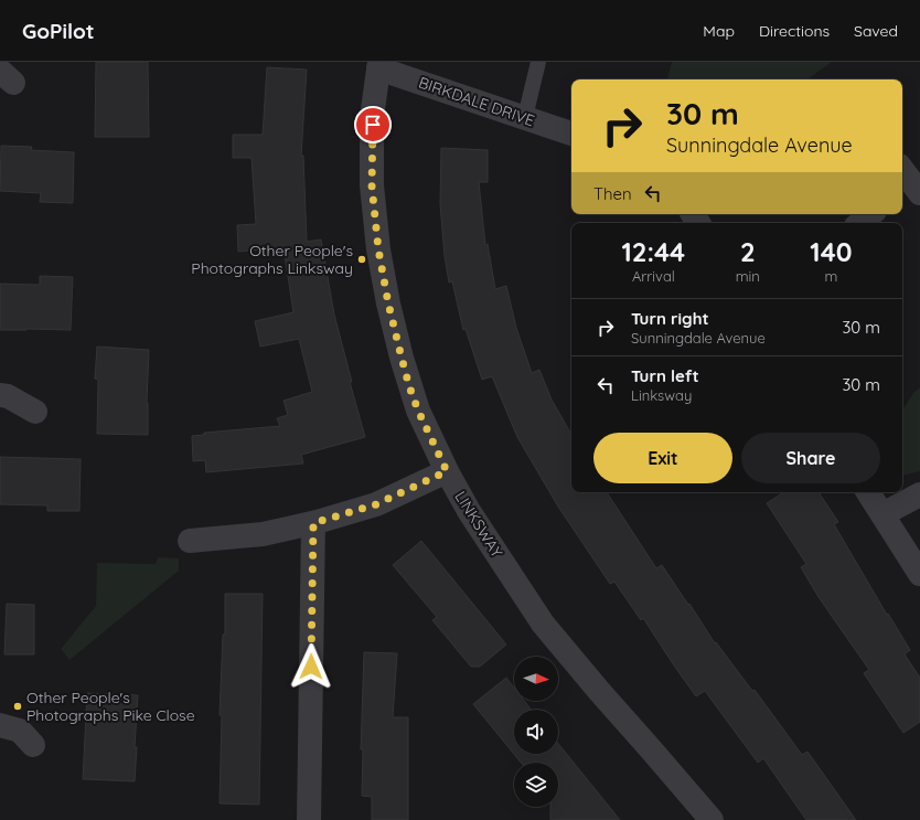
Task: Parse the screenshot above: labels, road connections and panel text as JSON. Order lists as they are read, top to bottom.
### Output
{
  "streets": {
    "street": ["BIRKDALE DRIVE", "LINKSWAY"]
  },
  "crossings": [
    ["BIRKDALE DRIVE", "LINKSWAY"]
  ],
  "places": ["Other People's Photographs Linksway", "Other People's Photographs Pike Close"],
  "north": "right",
  "page": {
    "header": "GoPilot",
    "nav": ["Map", "Directions", "Saved"],
    "turn": ["30 m", "Sunningdale Avenue"],
    "then": "Then",
    "eta": [
      "12:44",
      "Arrival",
      "2",
      "min",
      "140",
      "m"
    ],
    "list": [
      {
        "name": "Turn right",
        "note": "Sunningdale Avenue",
        "value": "30 m"
      },
      {
        "name": "Turn left",
        "note": "Linksway",
        "value": "30 m"
      }
    ],
    "buttons": ["Exit", "Share"]
  }
}
